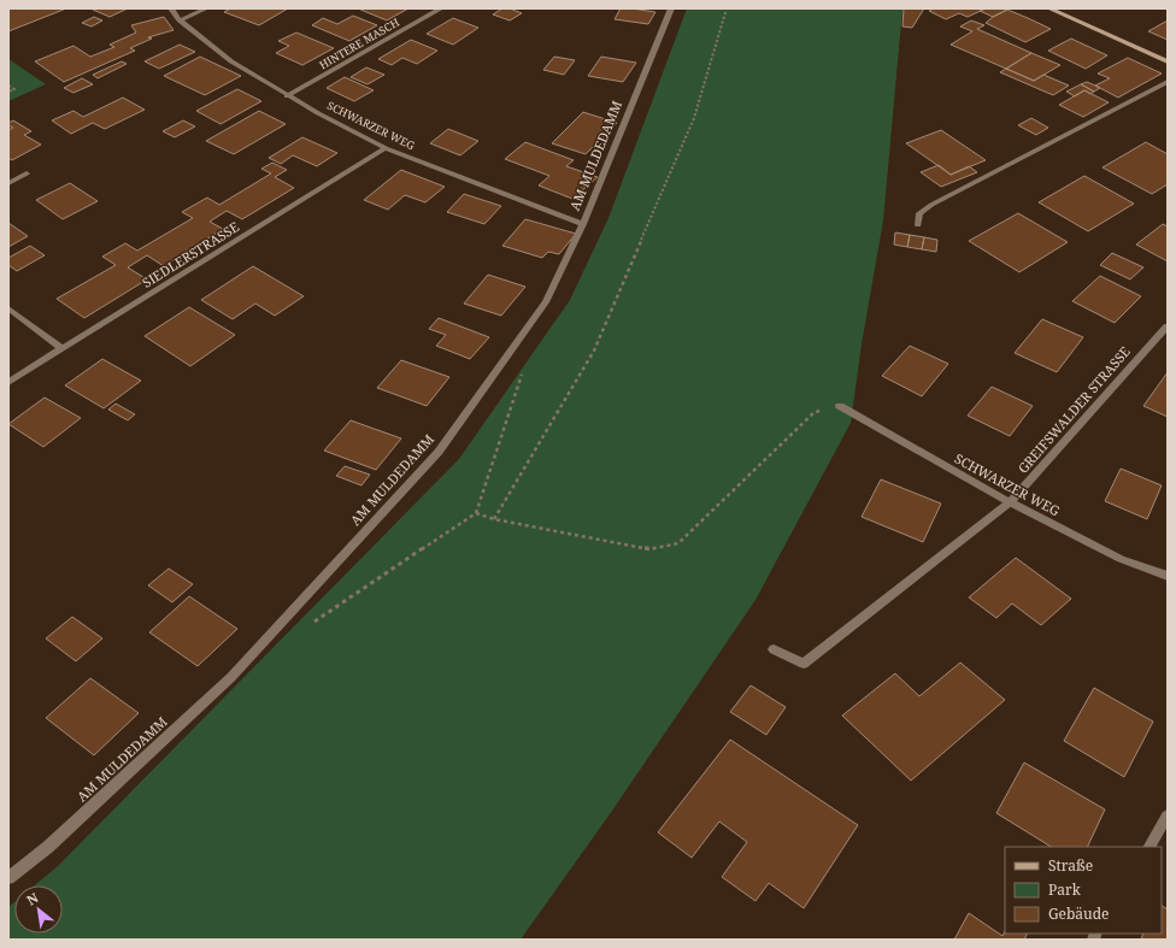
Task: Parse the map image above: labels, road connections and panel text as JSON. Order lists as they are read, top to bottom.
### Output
{
  "streets": {
    "street": [
      "HINTERE MASCH",
      "SCHWARZER WEG",
      "AM MULDEDAMM",
      "SIEDLERSTRASSE",
      "GREIFSWALDER STRASSE"
    ]
  },
  "crossings": [
    ["HINTERE MASCH", "SCHWARZER WEG"],
    ["SCHWARZER WEG", "AM MULDEDAMM"],
    ["SCHWARZER WEG", "SIEDLERSTRASSE"],
    ["SCHWARZER WEG", "GREIFSWALDER STRASSE"]
  ],
  "legend": ["Straße", "Park", "Gebäude"],
  "north": "top left"
}
